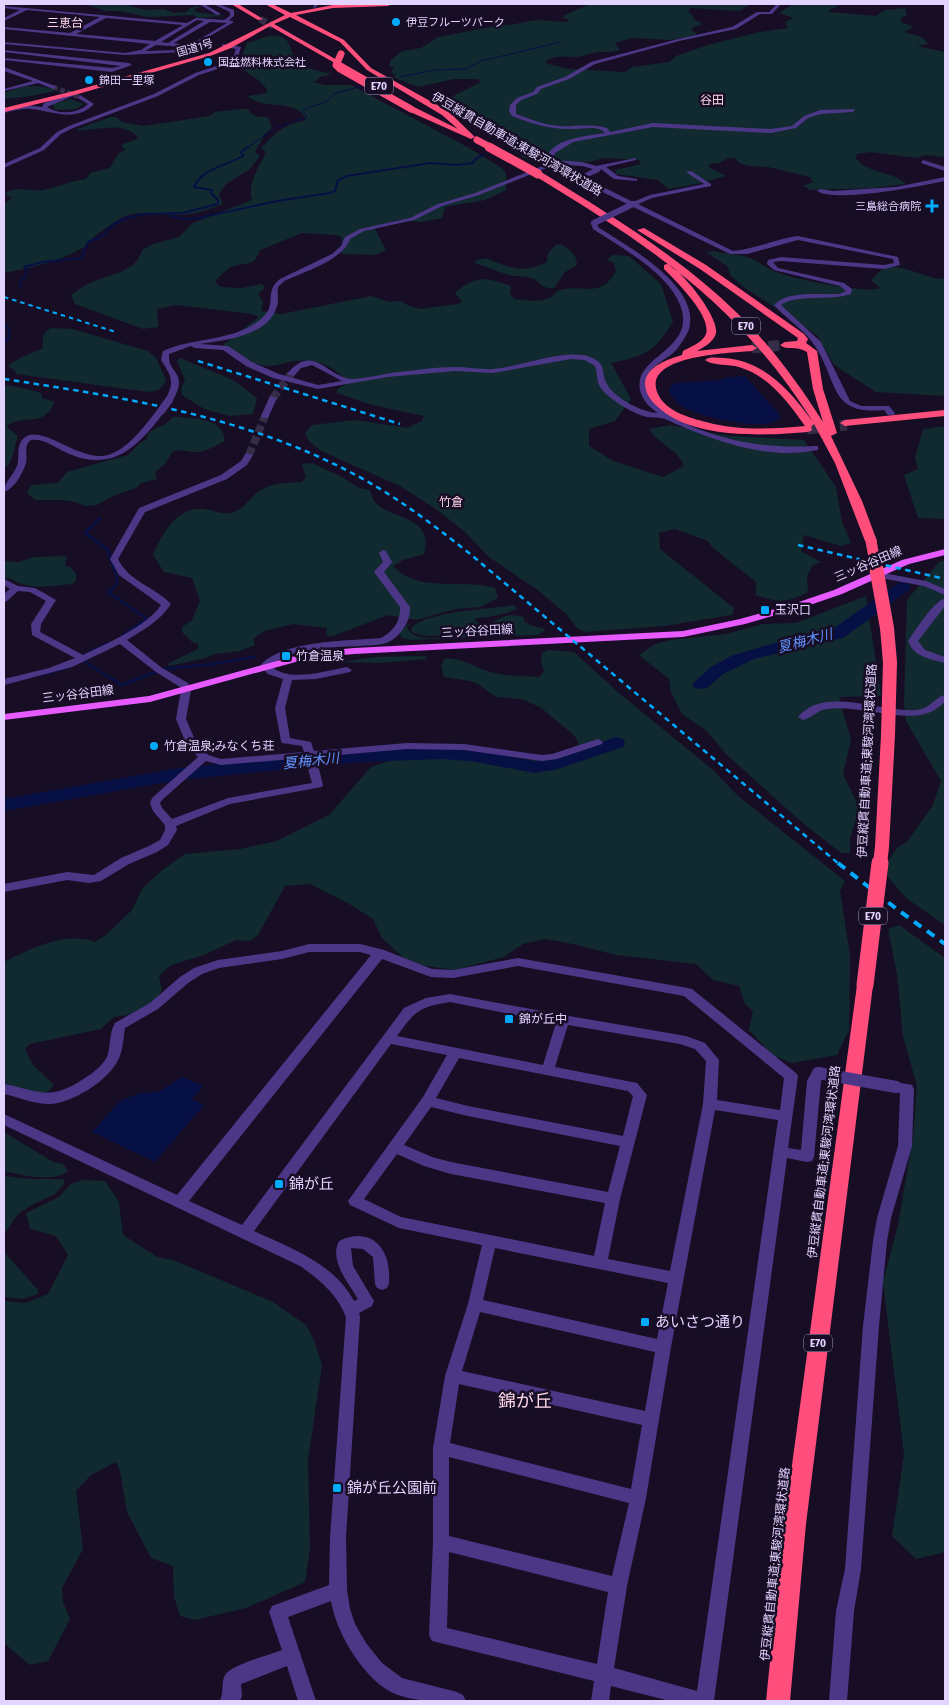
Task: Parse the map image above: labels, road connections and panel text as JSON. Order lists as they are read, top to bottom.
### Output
{
  "streets": {
    "highway": ["国道1号", "E70", "伊豆縦貫自動車道;東駿河湾環状道路"],
    "main road": ["三ッ谷谷田線"]
  },
  "districts": [
    "三恵台",
    "谷田",
    "竹倉",
    "錦が丘"
  ],
  "water": ["夏梅木川"],
  "places": {
    "other": [
      "伊豆フルーツパーク",
      "国益燃料株式会社",
      "錦田一里塚",
      "竹倉温泉;みなくち荘"
    ],
    "health": ["三島総合病院"],
    "transit": [
      "玉沢口",
      "竹倉温泉",
      "錦が丘中",
      "錦が丘",
      "あいさつ通り",
      "錦が丘公園前"
    ]
  }
}
